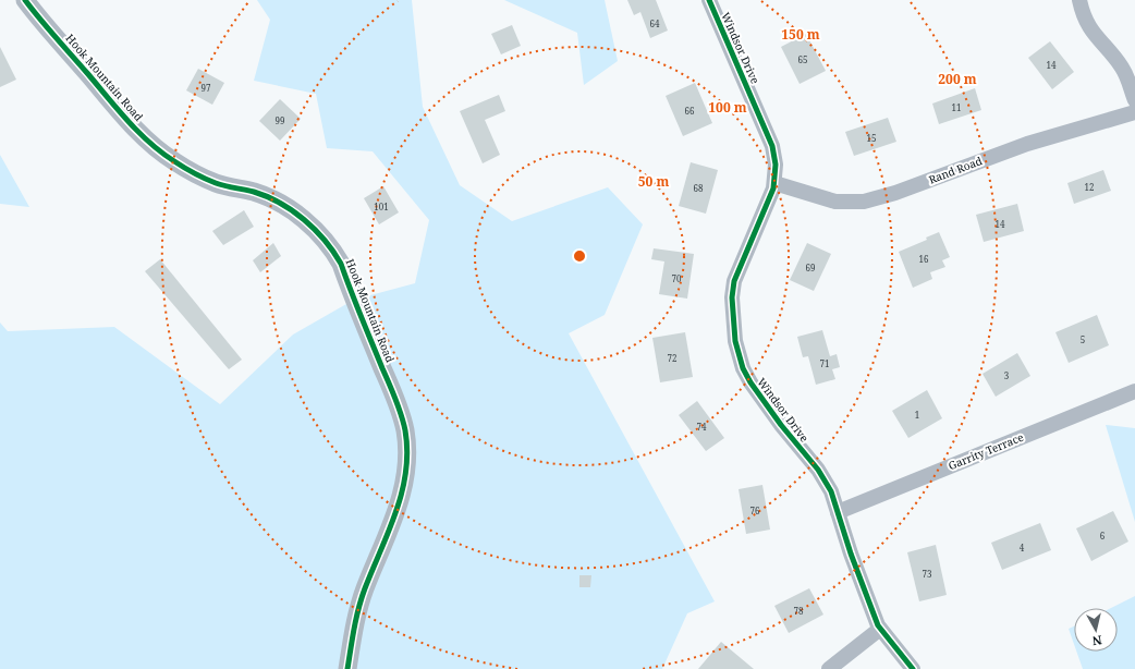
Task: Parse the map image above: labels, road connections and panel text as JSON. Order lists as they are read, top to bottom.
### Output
{
  "streets": {
    "street": [
      "Windsor Drive",
      "Hook Mountain Road",
      "Rand Road",
      "Garrity Terrace"
    ]
  },
  "crossings": [
    ["Windsor Drive", "Rand Road"],
    ["Windsor Drive", "Garrity Terrace"]
  ],
  "house_numbers": [
    "64",
    "65",
    "14",
    "97",
    "11",
    "66",
    "99",
    "15",
    "12",
    "68",
    "101",
    "14",
    "16",
    "69",
    "70",
    "5",
    "72",
    "71",
    "3",
    "1",
    "74",
    "76",
    "6",
    "4",
    "73",
    "78"
  ],
  "north": "bottom",
  "rings": [
    "150 m",
    "200 m",
    "100 m",
    "50 m"
  ]
}
